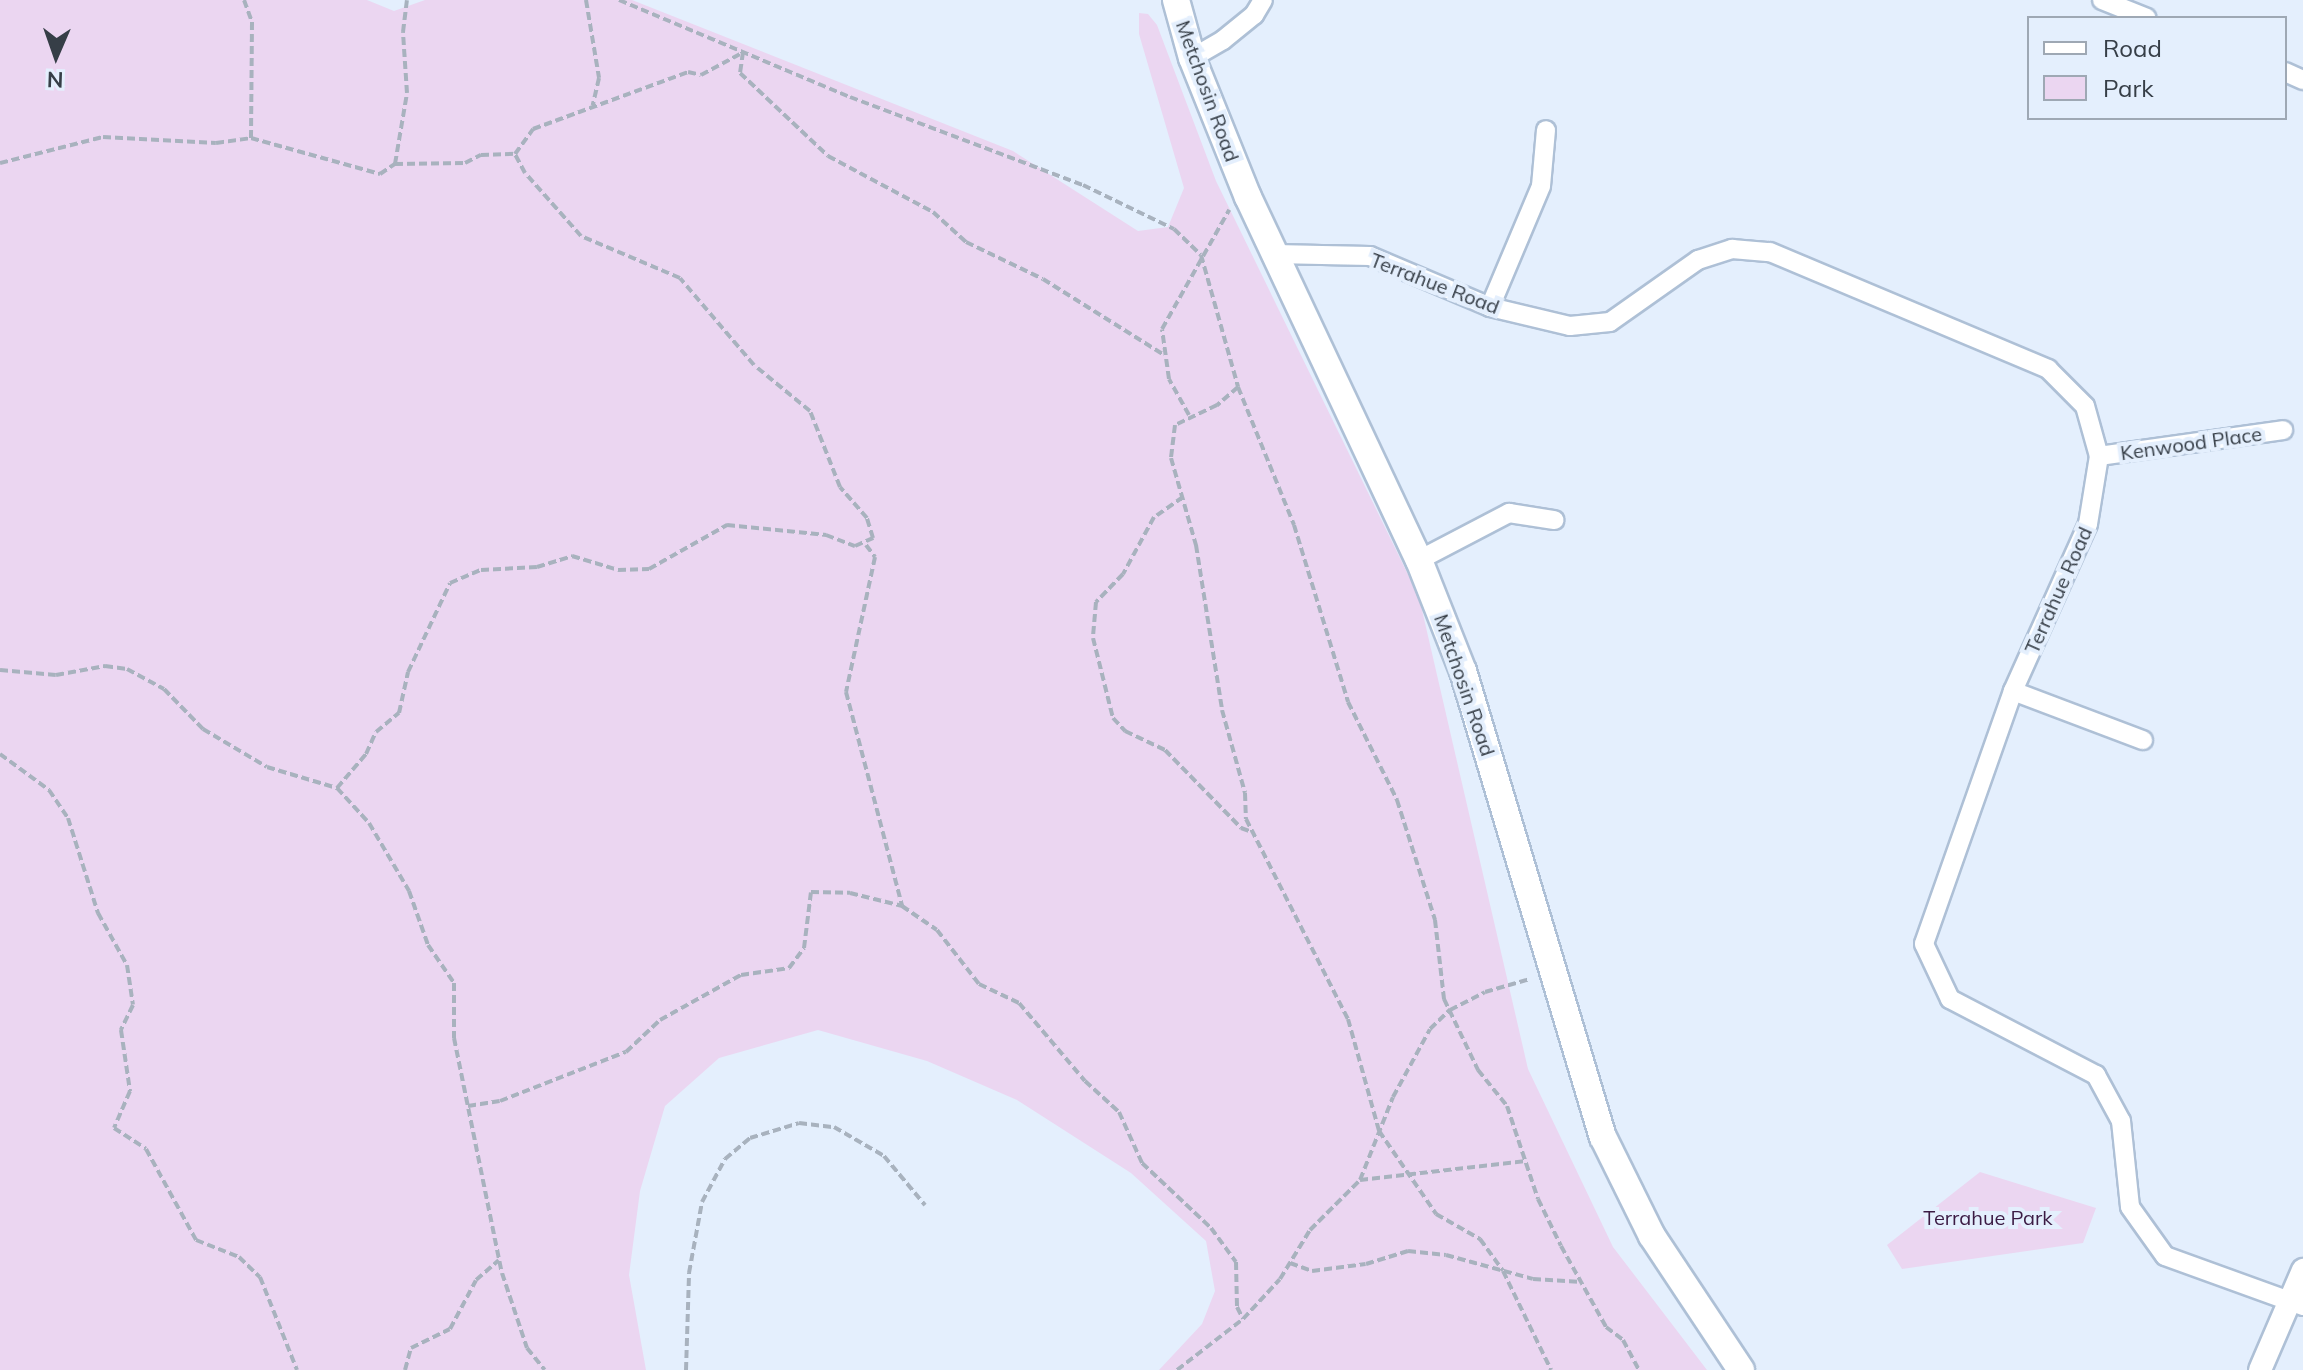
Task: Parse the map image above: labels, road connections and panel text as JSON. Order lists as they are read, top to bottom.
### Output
{
  "streets": {
    "main road": ["Metchosin Road"],
    "street": ["Terrahue Road", "Kenwood Place"]
  },
  "crossings": [
    ["Metchosin Road", "Terrahue Road"],
    ["Terrahue Road", "Kenwood Place"]
  ],
  "parks": ["Terrahue Park"],
  "legend": ["Road", "Park"],
  "north": "bottom"
}
